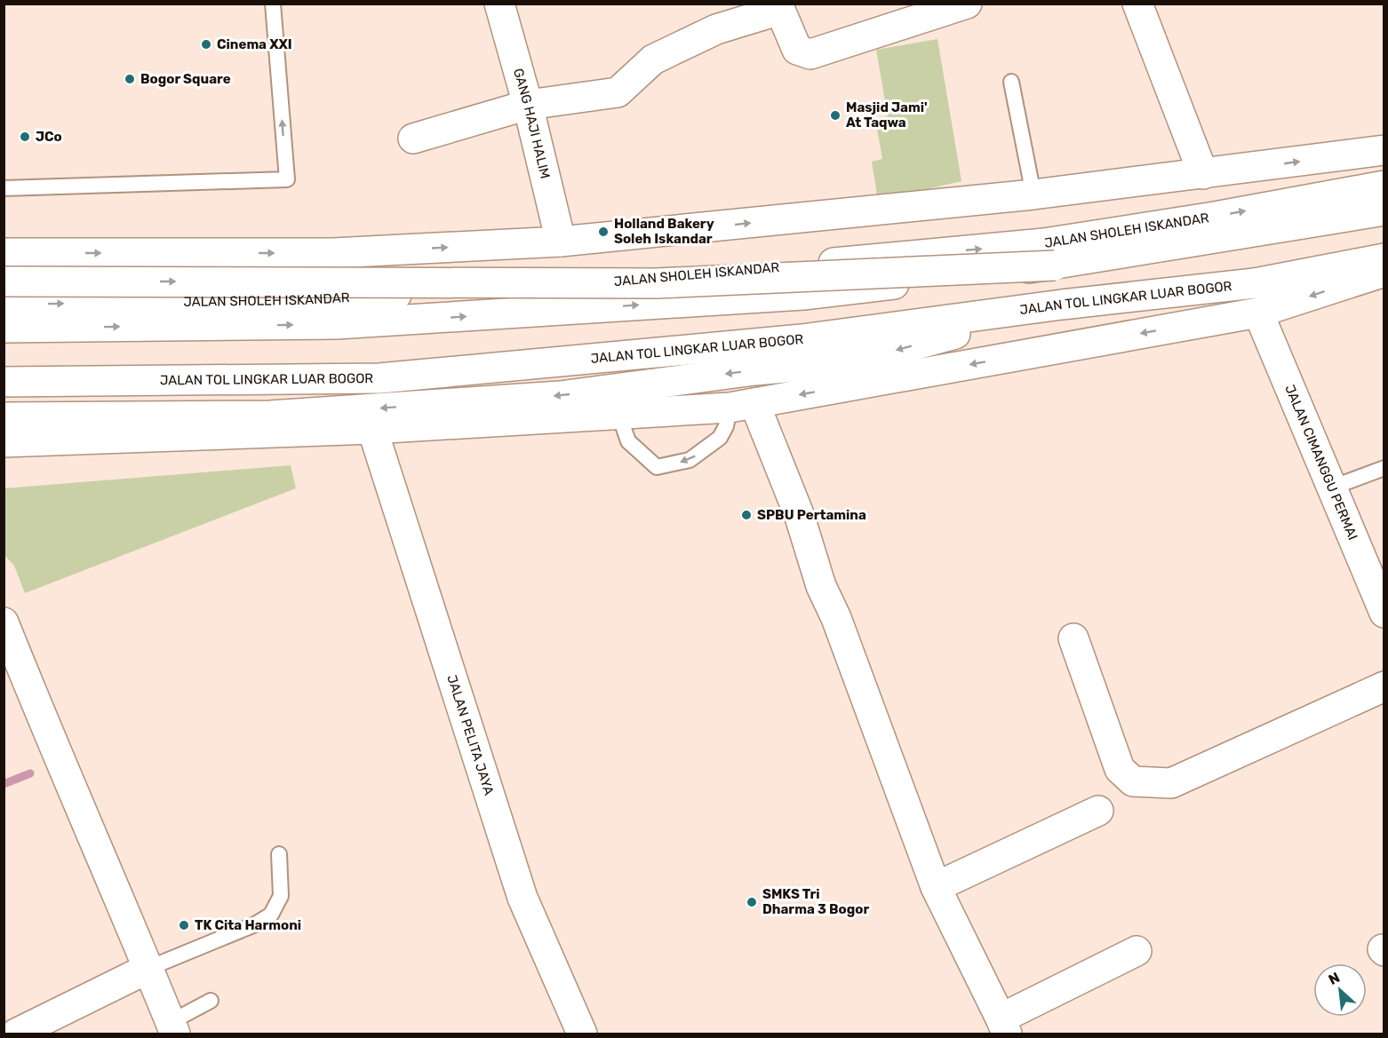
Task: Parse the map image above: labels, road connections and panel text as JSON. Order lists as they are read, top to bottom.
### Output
{
  "streets": {
    "main road": [
      "GANG HAJI HALIM",
      "JALAN SHOLEH ISKANDAR",
      "JALAN TOL LINGKAR LUAR BOGOR",
      "JALAN CIMANGGU PERMAI",
      "JALAN PELITA JAYA"
    ]
  },
  "places": [
    "Cinema XXI",
    "Bogor Square",
    "Masjid Jami' At Taqwa",
    "JCo",
    "Holland Bakery Soleh Iskandar",
    "SPBU Pertamina",
    "SMKS Tri Dharma 3 Bogor",
    "TK Cita Harmoni"
  ],
  "north": "top left"
}
